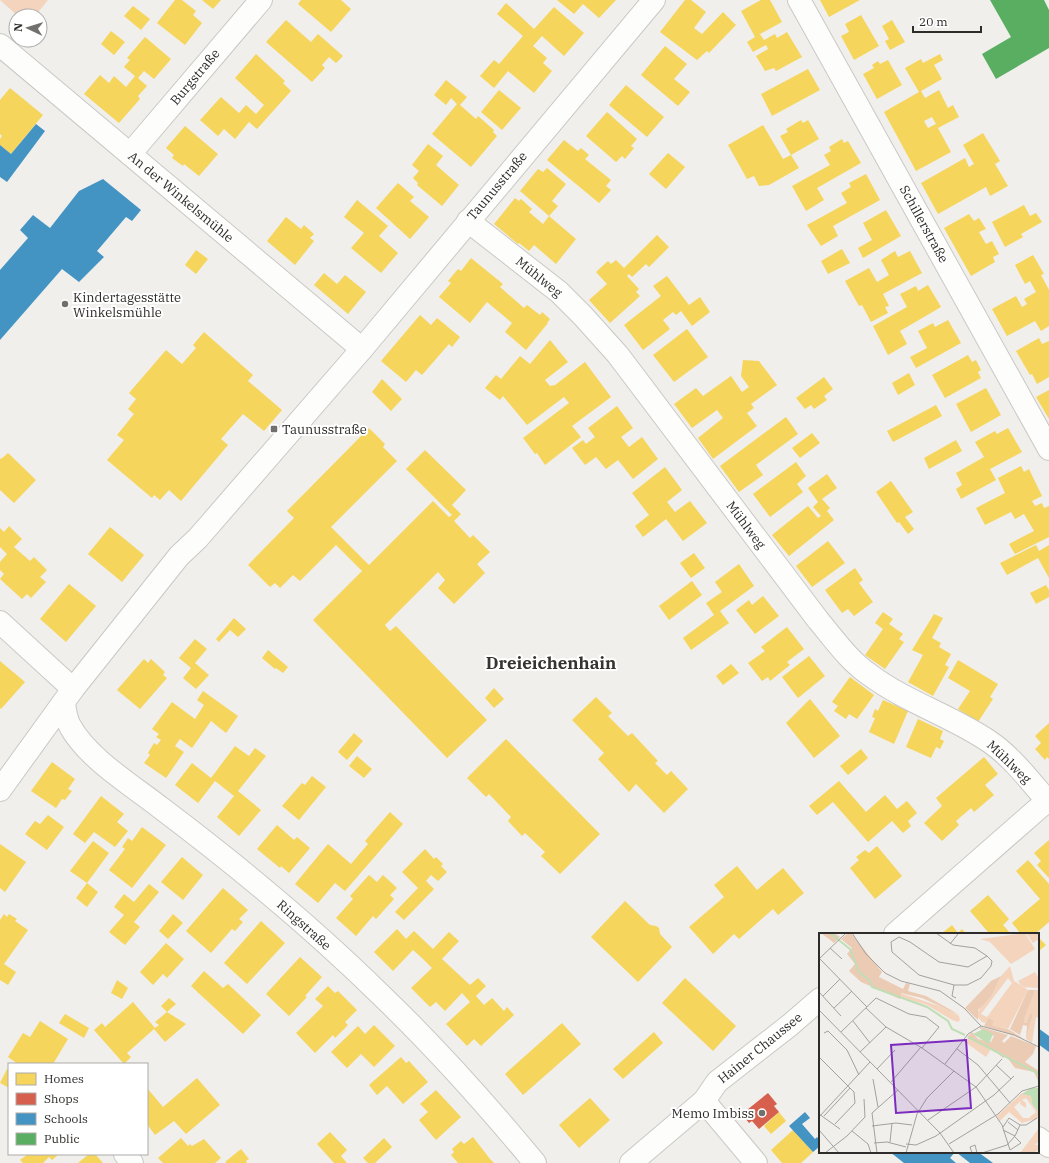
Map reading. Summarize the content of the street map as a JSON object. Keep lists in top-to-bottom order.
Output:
{
  "streets": {
    "street": [
      "Burgstraße",
      "Taunusstraße",
      "An der Winkelsmühle",
      "Schillerstraße",
      "Mühlweg",
      "Ringstraße",
      "Hainer Chaussee"
    ]
  },
  "crossings": [
    ["Burgstraße", "An der Winkelsmühle"],
    ["Taunusstraße", "An der Winkelsmühle"],
    ["Taunusstraße", "Mühlweg"],
    ["Taunusstraße", "Ringstraße"]
  ],
  "districts": ["Dreieichenhain"],
  "places": {
    "other": ["Kindertagesstätte Winkelsmühle", "Memo Imbiss"],
    "transit": ["Taunusstraße"]
  },
  "legend": [
    "Homes",
    "Shops",
    "Schools",
    "Public"
  ],
  "scale_bar": "20 m",
  "north": "left"
}
